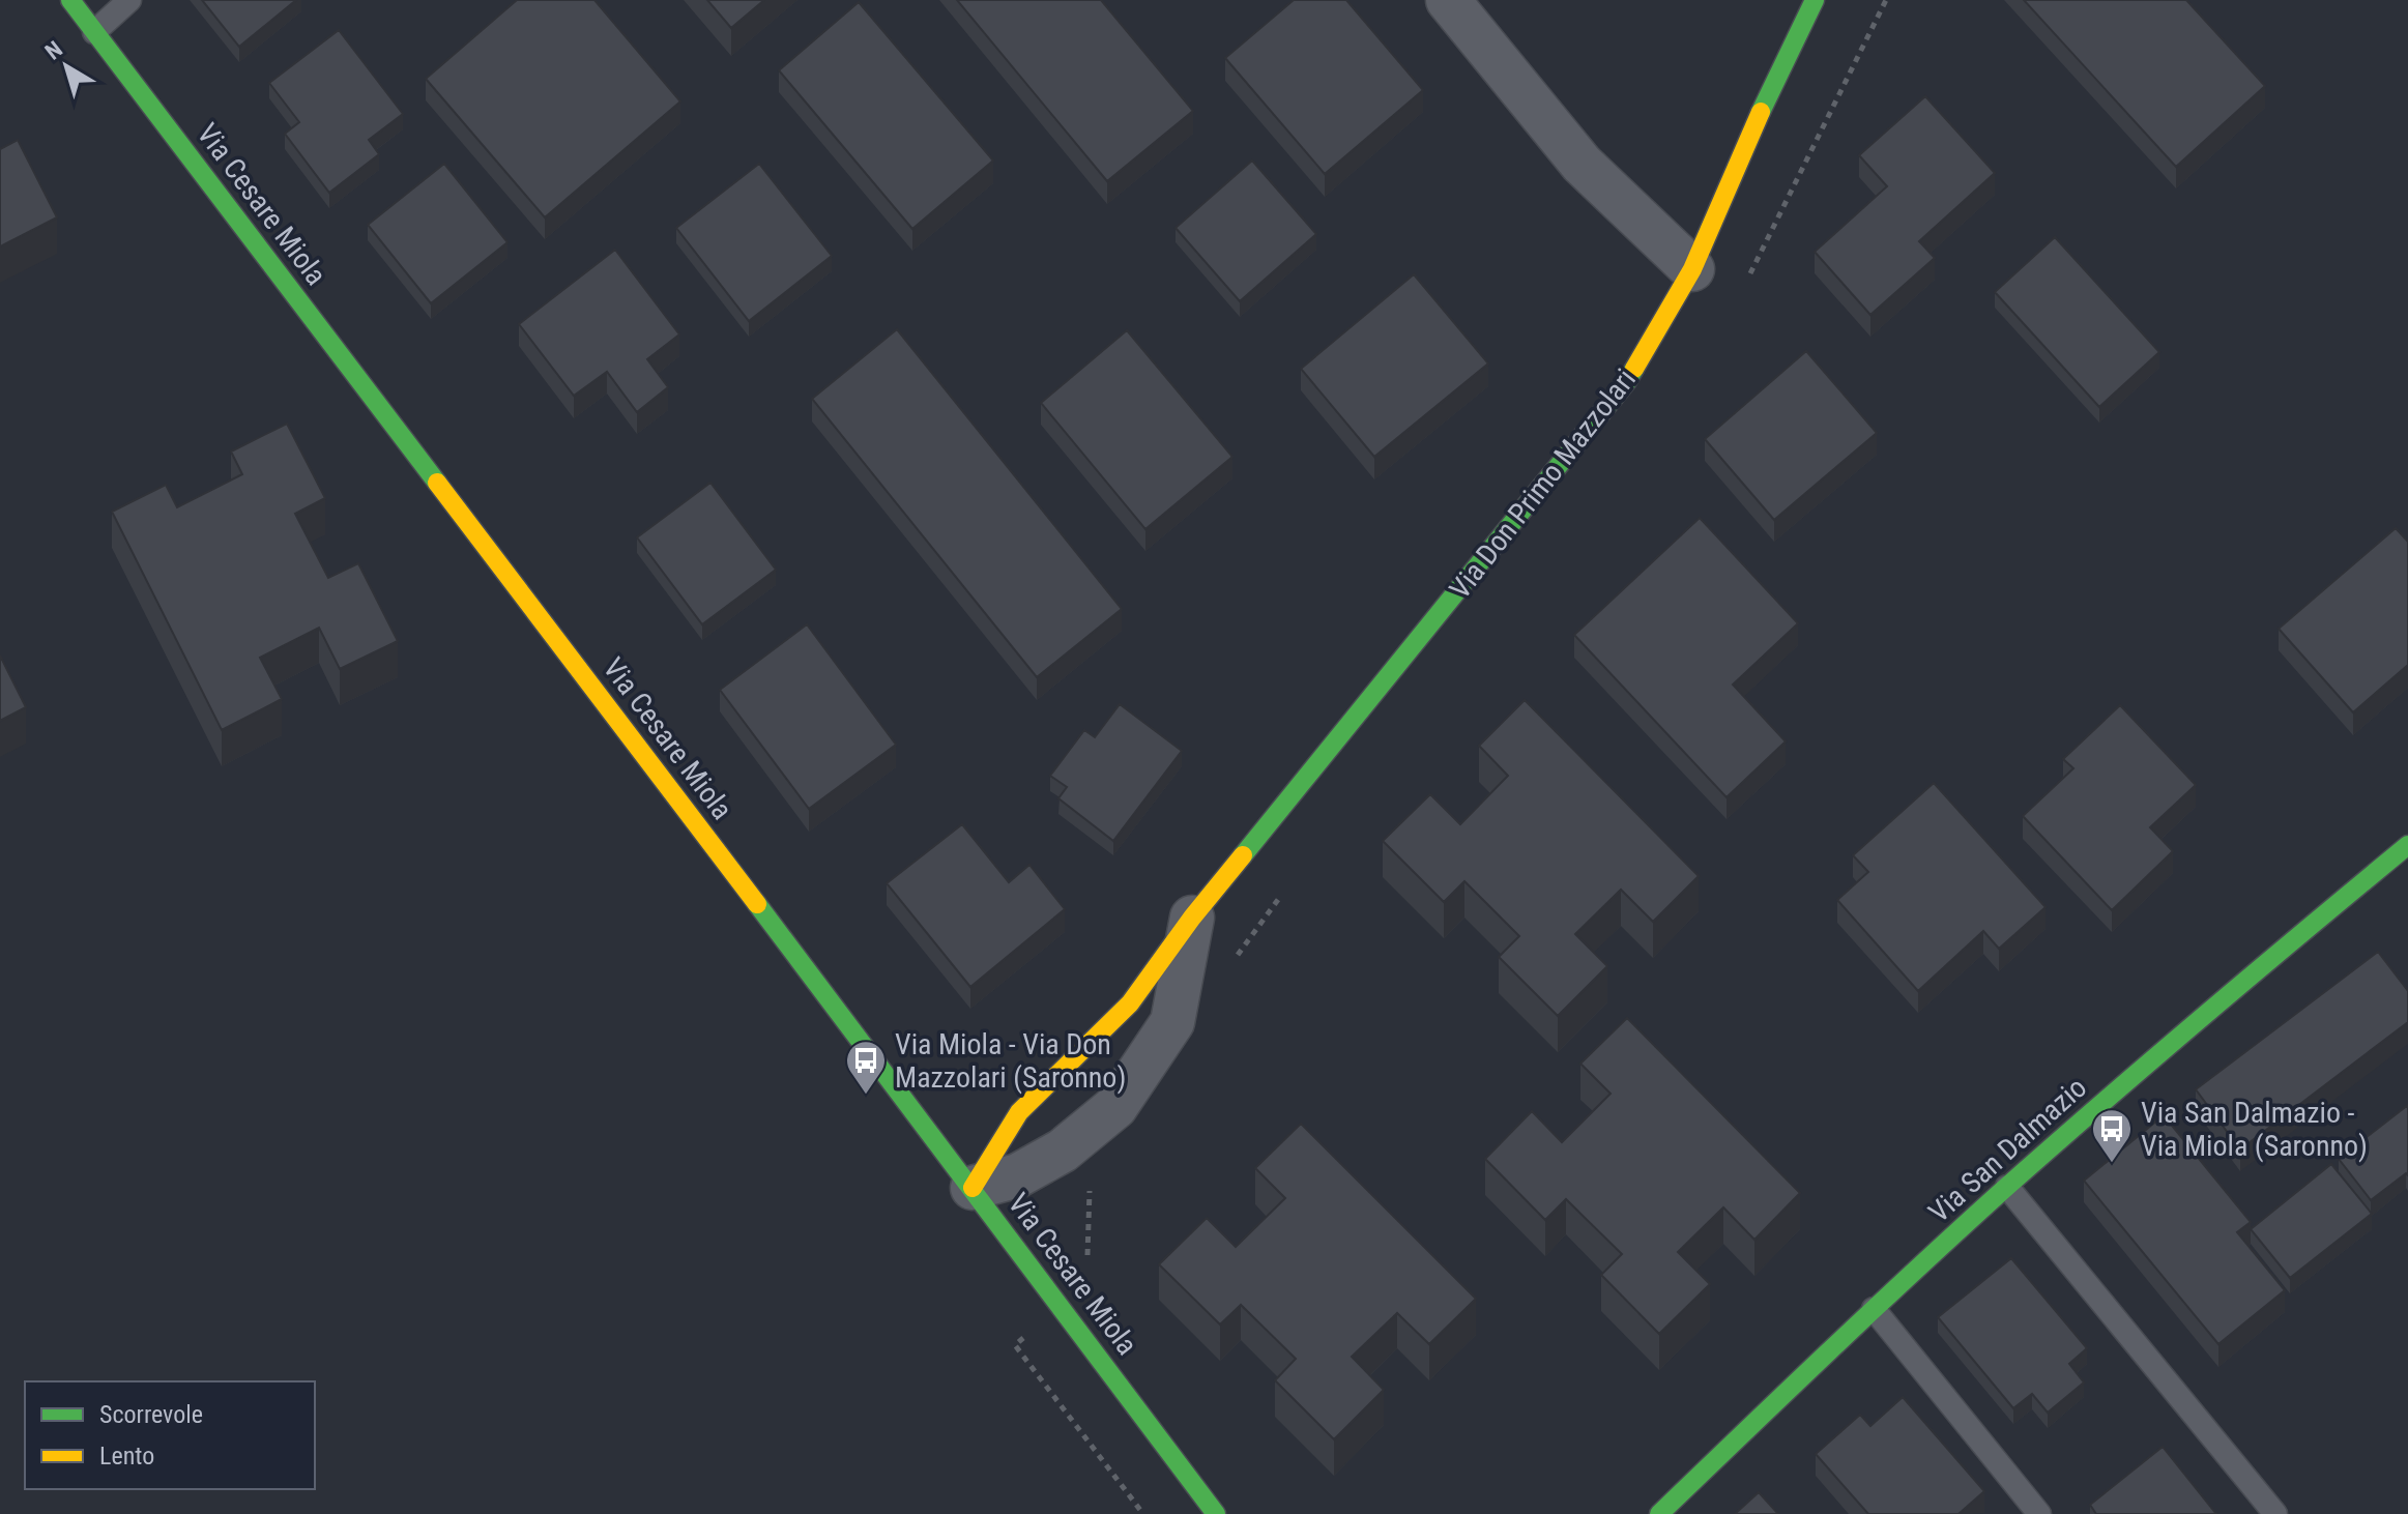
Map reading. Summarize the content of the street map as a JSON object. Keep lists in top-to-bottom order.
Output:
{
  "streets": {
    "street": ["Via Cesare Miola", "Via Don Primo Mazzolari", "Via San Dalmazio"]
  },
  "crossings": [
    ["Via Cesare Miola", "Via Don Primo Mazzolari"]
  ],
  "places": {
    "bus stop": ["Via Miola - Via Don Mazzolari (Saronno)", "Via San Dalmazio - Via Miola (Saronno)"]
  },
  "legend": ["Scorrevole", "Lento"],
  "north": "top left"
}
